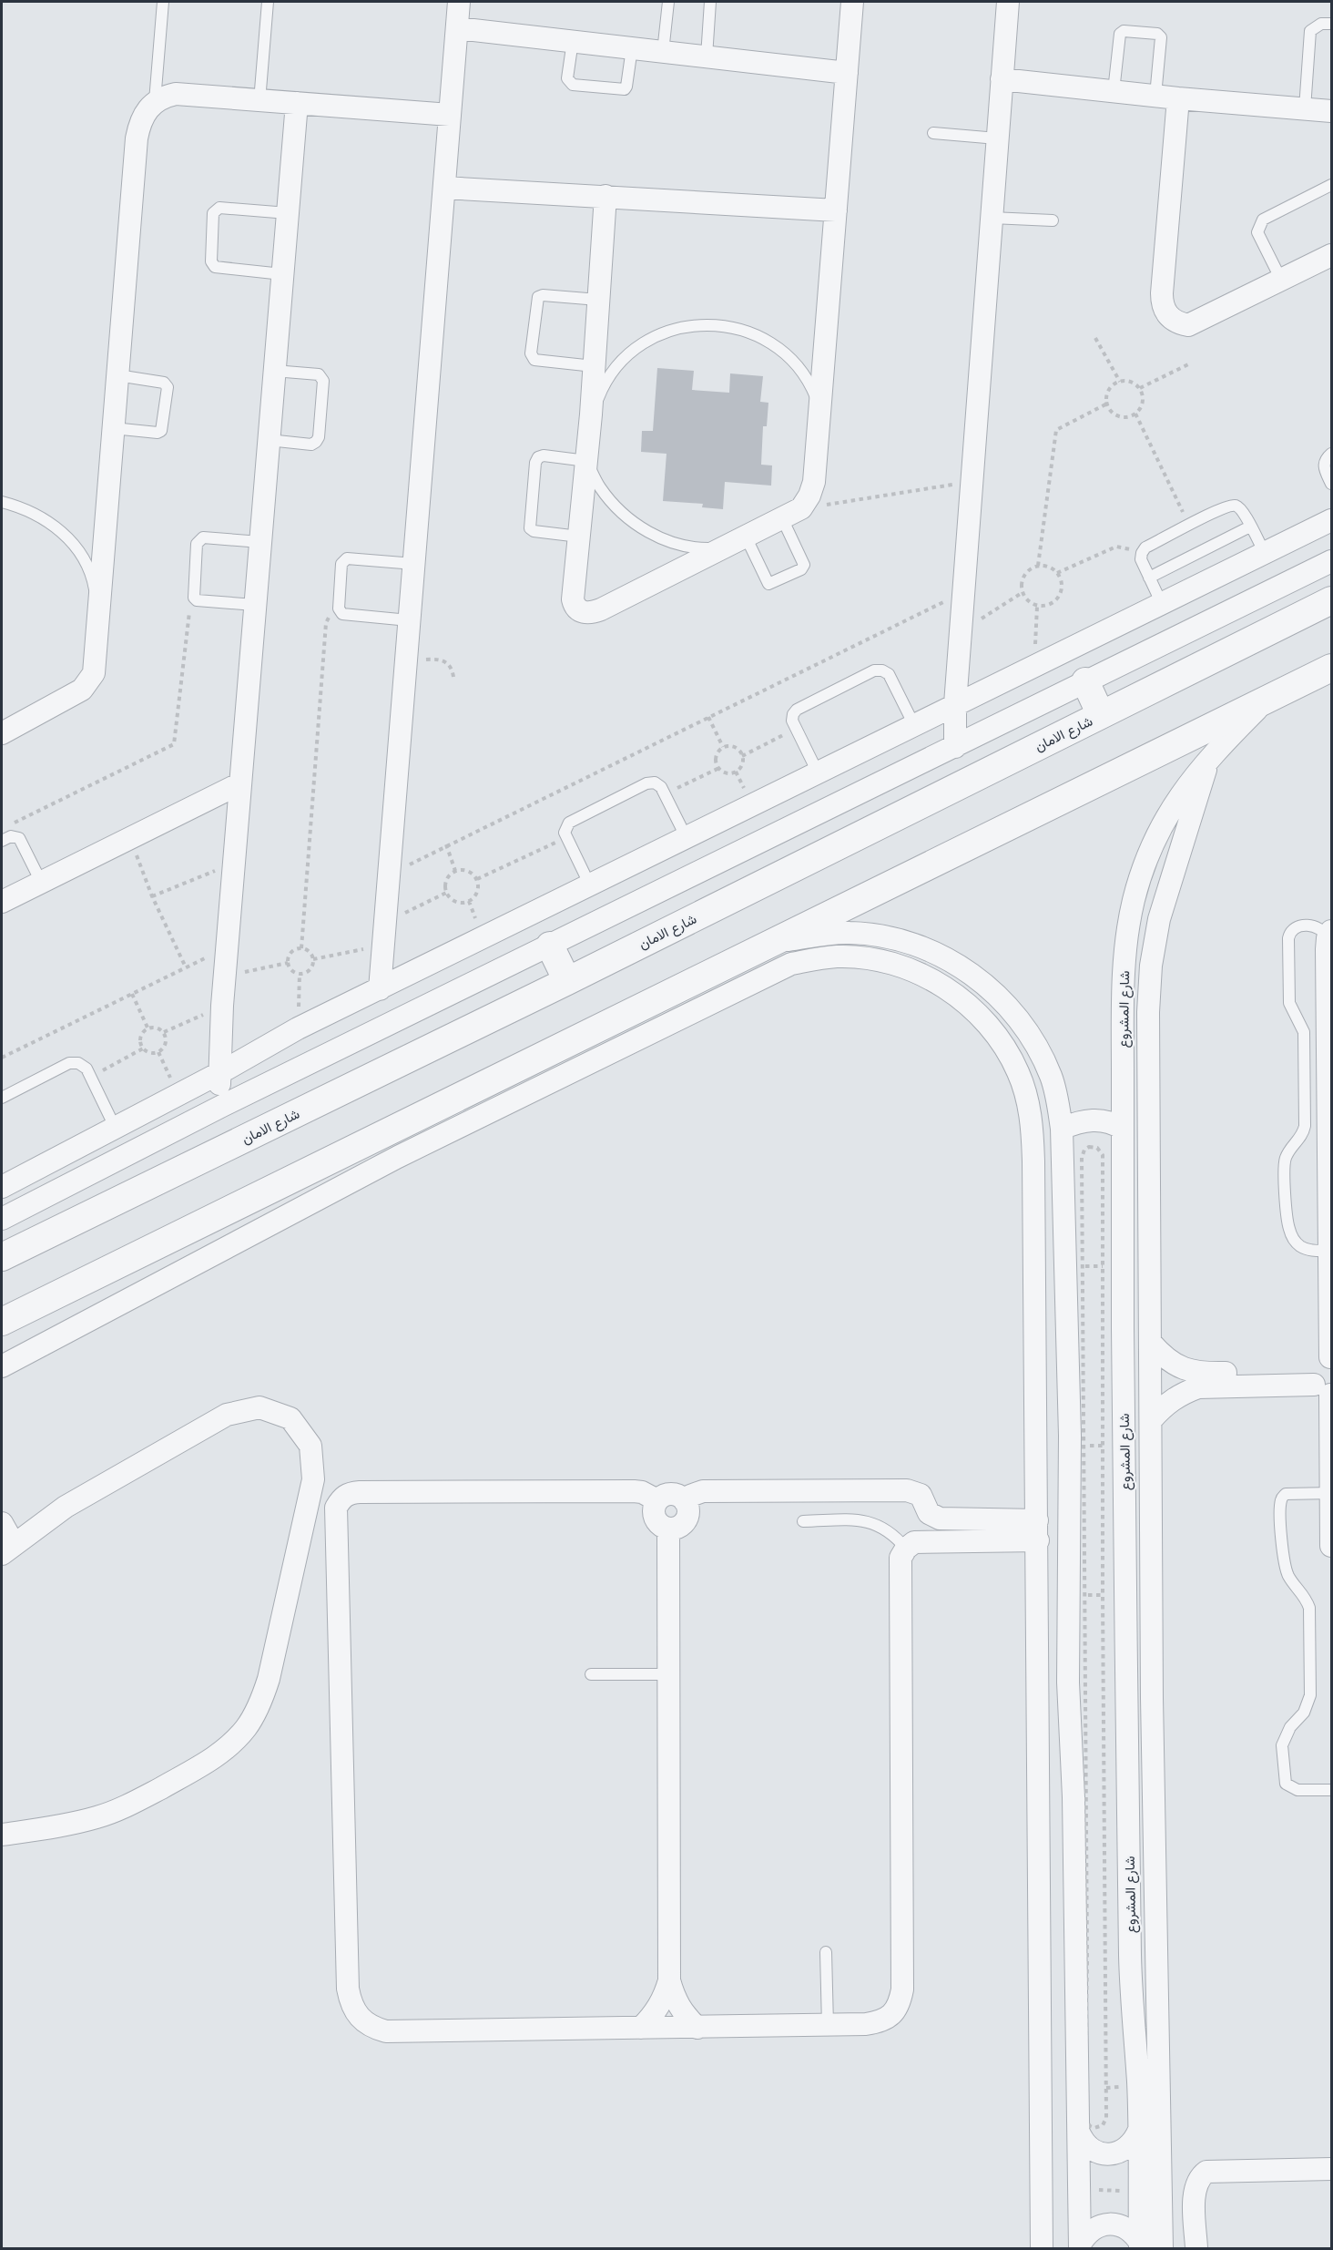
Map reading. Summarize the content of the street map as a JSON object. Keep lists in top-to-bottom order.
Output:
{
  "streets": {
    "street": ["شارع الامان", "شارع المشروع"]
  }
}
